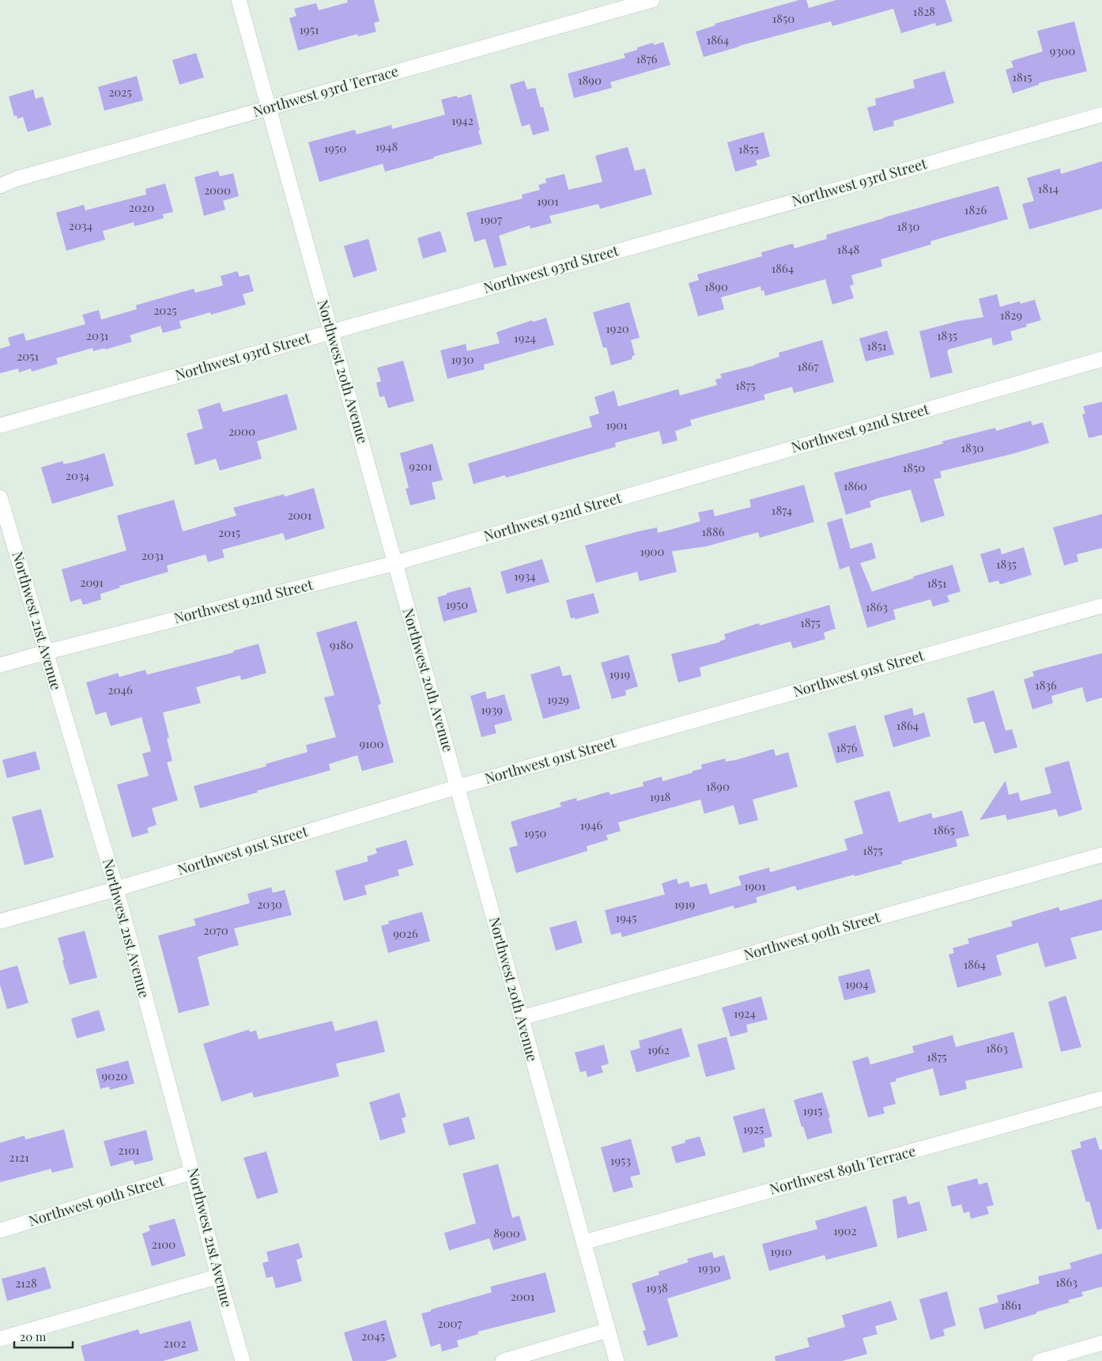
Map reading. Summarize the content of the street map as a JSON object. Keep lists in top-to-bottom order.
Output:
{
  "streets": {
    "street": [
      "Northwest 93rd Terrace",
      "Northwest 93rd Street",
      "Northwest 20th Avenue",
      "Northwest 92nd Street",
      "Northwest 21st Avenue",
      "Northwest 91st Street",
      "Northwest 90th Street",
      "Northwest 89th Terrace"
    ]
  },
  "crossings": [
    ["Northwest 93rd Terrace", "Northwest 20th Avenue"],
    ["Northwest 93rd Street", "Northwest 20th Avenue"],
    ["Northwest 20th Avenue", "Northwest 92nd Street"],
    ["Northwest 20th Avenue", "Northwest 91st Street"],
    ["Northwest 20th Avenue", "Northwest 90th Street"],
    ["Northwest 20th Avenue", "Northwest 89th Terrace"],
    ["Northwest 92nd Street", "Northwest 21st Avenue"],
    ["Northwest 21st Avenue", "Northwest 91st Street"],
    ["Northwest 21st Avenue", "Northwest 90th Street"]
  ],
  "house_numbers": [
    "1828",
    "1850",
    "1951",
    "1864",
    "9300",
    "1876",
    "1815",
    "1890",
    "2025",
    "1942",
    "1948",
    "1950",
    "1855",
    "1814",
    "2000",
    "1901",
    "2020",
    "1826",
    "1907",
    "2034",
    "1830",
    "1848",
    "1864",
    "1890",
    "2025",
    "1829",
    "1920",
    "2031",
    "1835",
    "1924",
    "1851",
    "2051",
    "1930",
    "1867",
    "1875",
    "1901",
    "2000",
    "1830",
    "9201",
    "1850",
    "2034",
    "1860",
    "1874",
    "2001",
    "1886",
    "2015",
    "1900",
    "2031",
    "1835",
    "1934",
    "2091",
    "1851",
    "1950",
    "1863",
    "1875",
    "9180",
    "1919",
    "1836",
    "2046",
    "1929",
    "1939",
    "1864",
    "9100",
    "1876",
    "1890",
    "1918",
    "1946",
    "1865",
    "1950",
    "1875",
    "1901",
    "2030",
    "1919",
    "1945",
    "2070",
    "9026",
    "1864",
    "1904",
    "1924",
    "1863",
    "1962",
    "1875",
    "9020",
    "1915",
    "1925",
    "2101",
    "2121",
    "1953",
    "1902",
    "8900",
    "2100",
    "1910",
    "1930",
    "1863",
    "2128",
    "1938",
    "2001",
    "1861",
    "2007",
    "2045",
    "2102"
  ],
  "scale_bar": "20 m"
}
